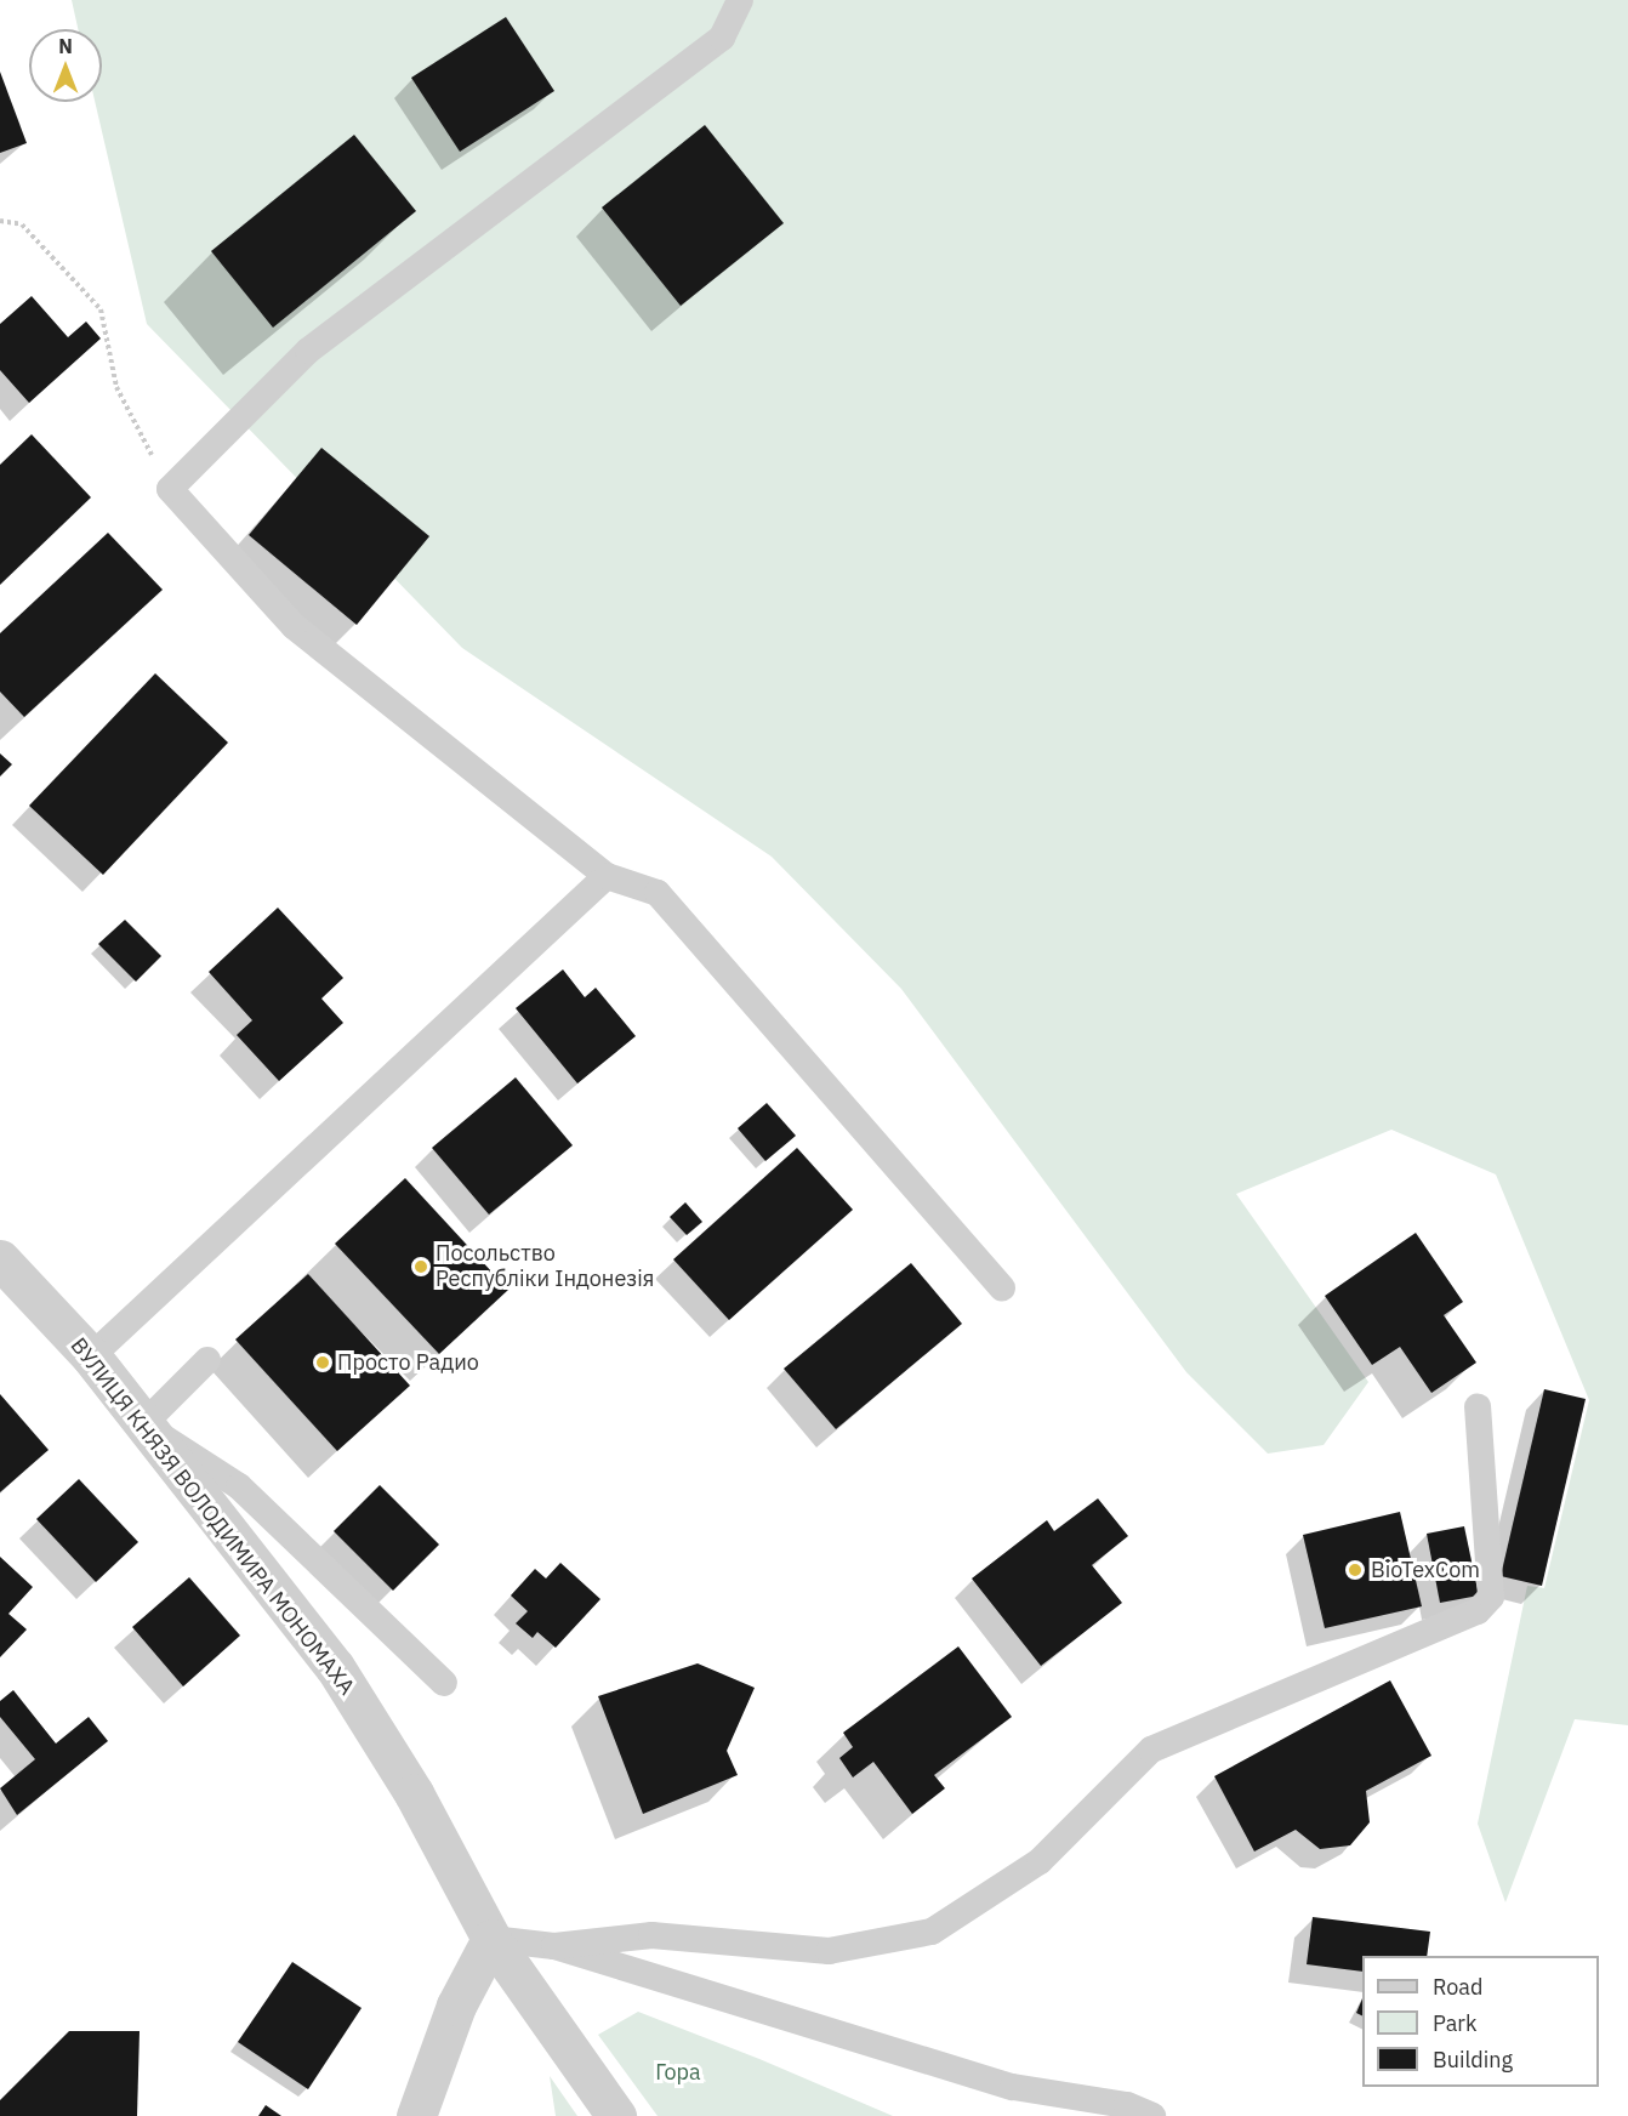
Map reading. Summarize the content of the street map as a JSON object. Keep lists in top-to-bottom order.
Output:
{
  "streets": {
    "street": ["ВУЛИЦЯ КНЯЗЯ ВОЛОДИМИРА МОНОМАХА"]
  },
  "parks": ["Гора"],
  "places": ["Посольство Республіки Індонезія", "Просто Радио", "BioTexCom"],
  "legend": ["Road", "Park", "Building"],
  "north": "top"
}
